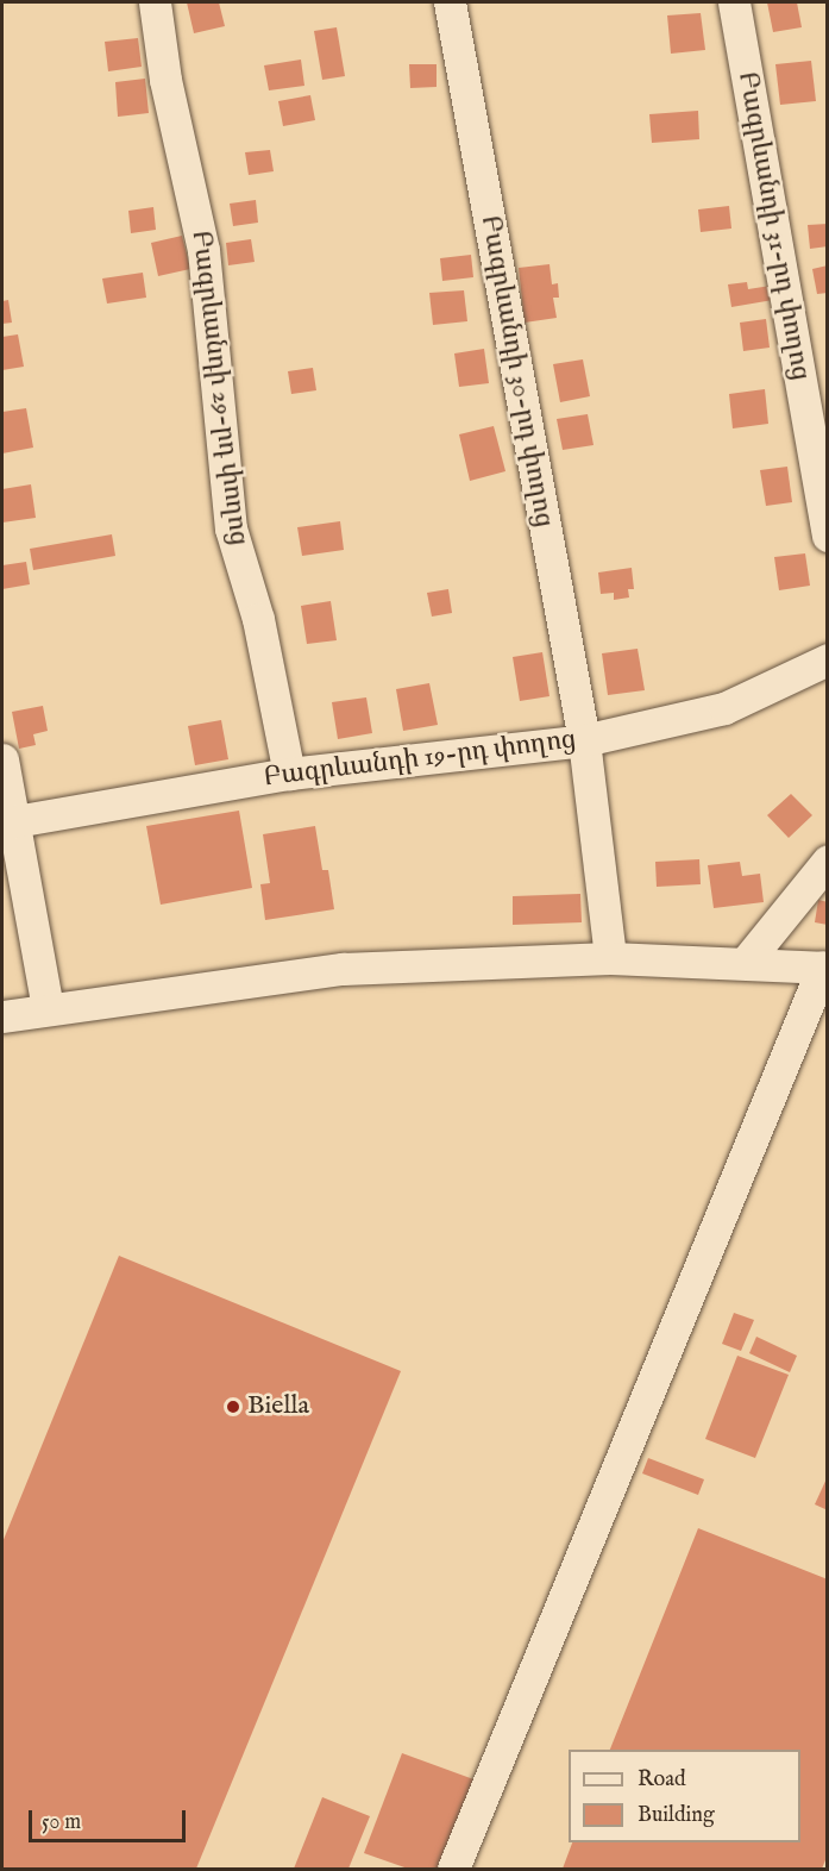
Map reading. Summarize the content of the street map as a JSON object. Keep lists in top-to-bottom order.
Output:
{
  "streets": {
    "street": [
      "Բագրևանդի 31-րդ փողոց",
      "Բագրևանդի 30-րդ փողոց",
      "Բագրևանդի 29-րդ փողոց",
      "Բագրևանդի 19-րդ փողոց"
    ]
  },
  "crossings": [
    ["Բագրևանդի 30-րդ փողոց", "Բագրևանդի 19-րդ փողոց"],
    ["Բագրևանդի 29-րդ փողոց", "Բագրևանդի 19-րդ փողոց"]
  ],
  "places": ["Biella"],
  "legend": ["Road", "Building"],
  "scale_bar": "50 m"
}
